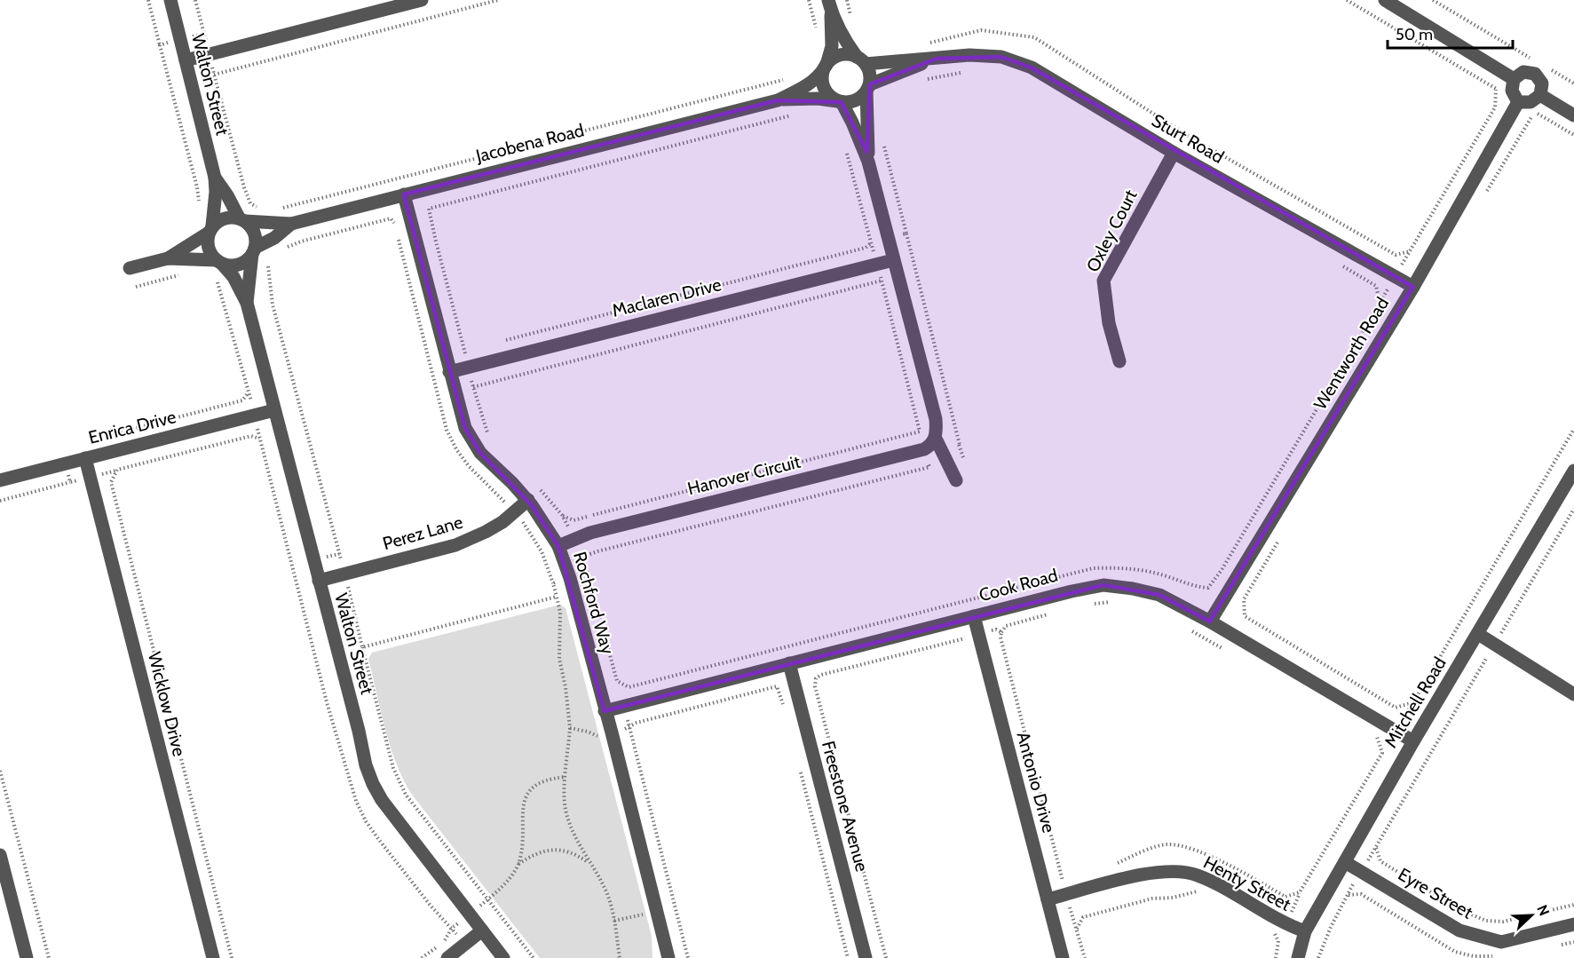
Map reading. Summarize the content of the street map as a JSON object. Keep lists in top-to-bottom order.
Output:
{
  "streets": {
    "street": [
      "Walton Street",
      "Sturt Road",
      "Jacobena Road",
      "Oxley Court",
      "Maclaren Drive",
      "Wentworth Road",
      "Enrica Drive",
      "Hanover Circuit",
      "Perez Lane",
      "Cook Road",
      "Rochford Way",
      "Mitchell Road",
      "Wicklow Drive",
      "Antonio Drive",
      "Freestone Avenue",
      "Henty Street",
      "Eyre Street"
    ]
  },
  "crossings": [
    ["Walton Street", "Jacobena Road"],
    ["Walton Street", "Enrica Drive"],
    ["Walton Street", "Perez Lane"],
    ["Sturt Road", "Jacobena Road"],
    ["Sturt Road", "Oxley Court"],
    ["Sturt Road", "Wentworth Road"],
    ["Jacobena Road", "Rochford Way"],
    ["Maclaren Drive", "Rochford Way"],
    ["Wentworth Road", "Cook Road"],
    ["Enrica Drive", "Wicklow Drive"],
    ["Hanover Circuit", "Rochford Way"],
    ["Perez Lane", "Rochford Way"],
    ["Cook Road", "Rochford Way"],
    ["Cook Road", "Mitchell Road"],
    ["Cook Road", "Antonio Drive"],
    ["Cook Road", "Freestone Avenue"],
    ["Mitchell Road", "Henty Street"],
    ["Mitchell Road", "Eyre Street"],
    ["Antonio Drive", "Henty Street"]
  ],
  "scale_bar": "50 m",
  "north": "top right"
}
